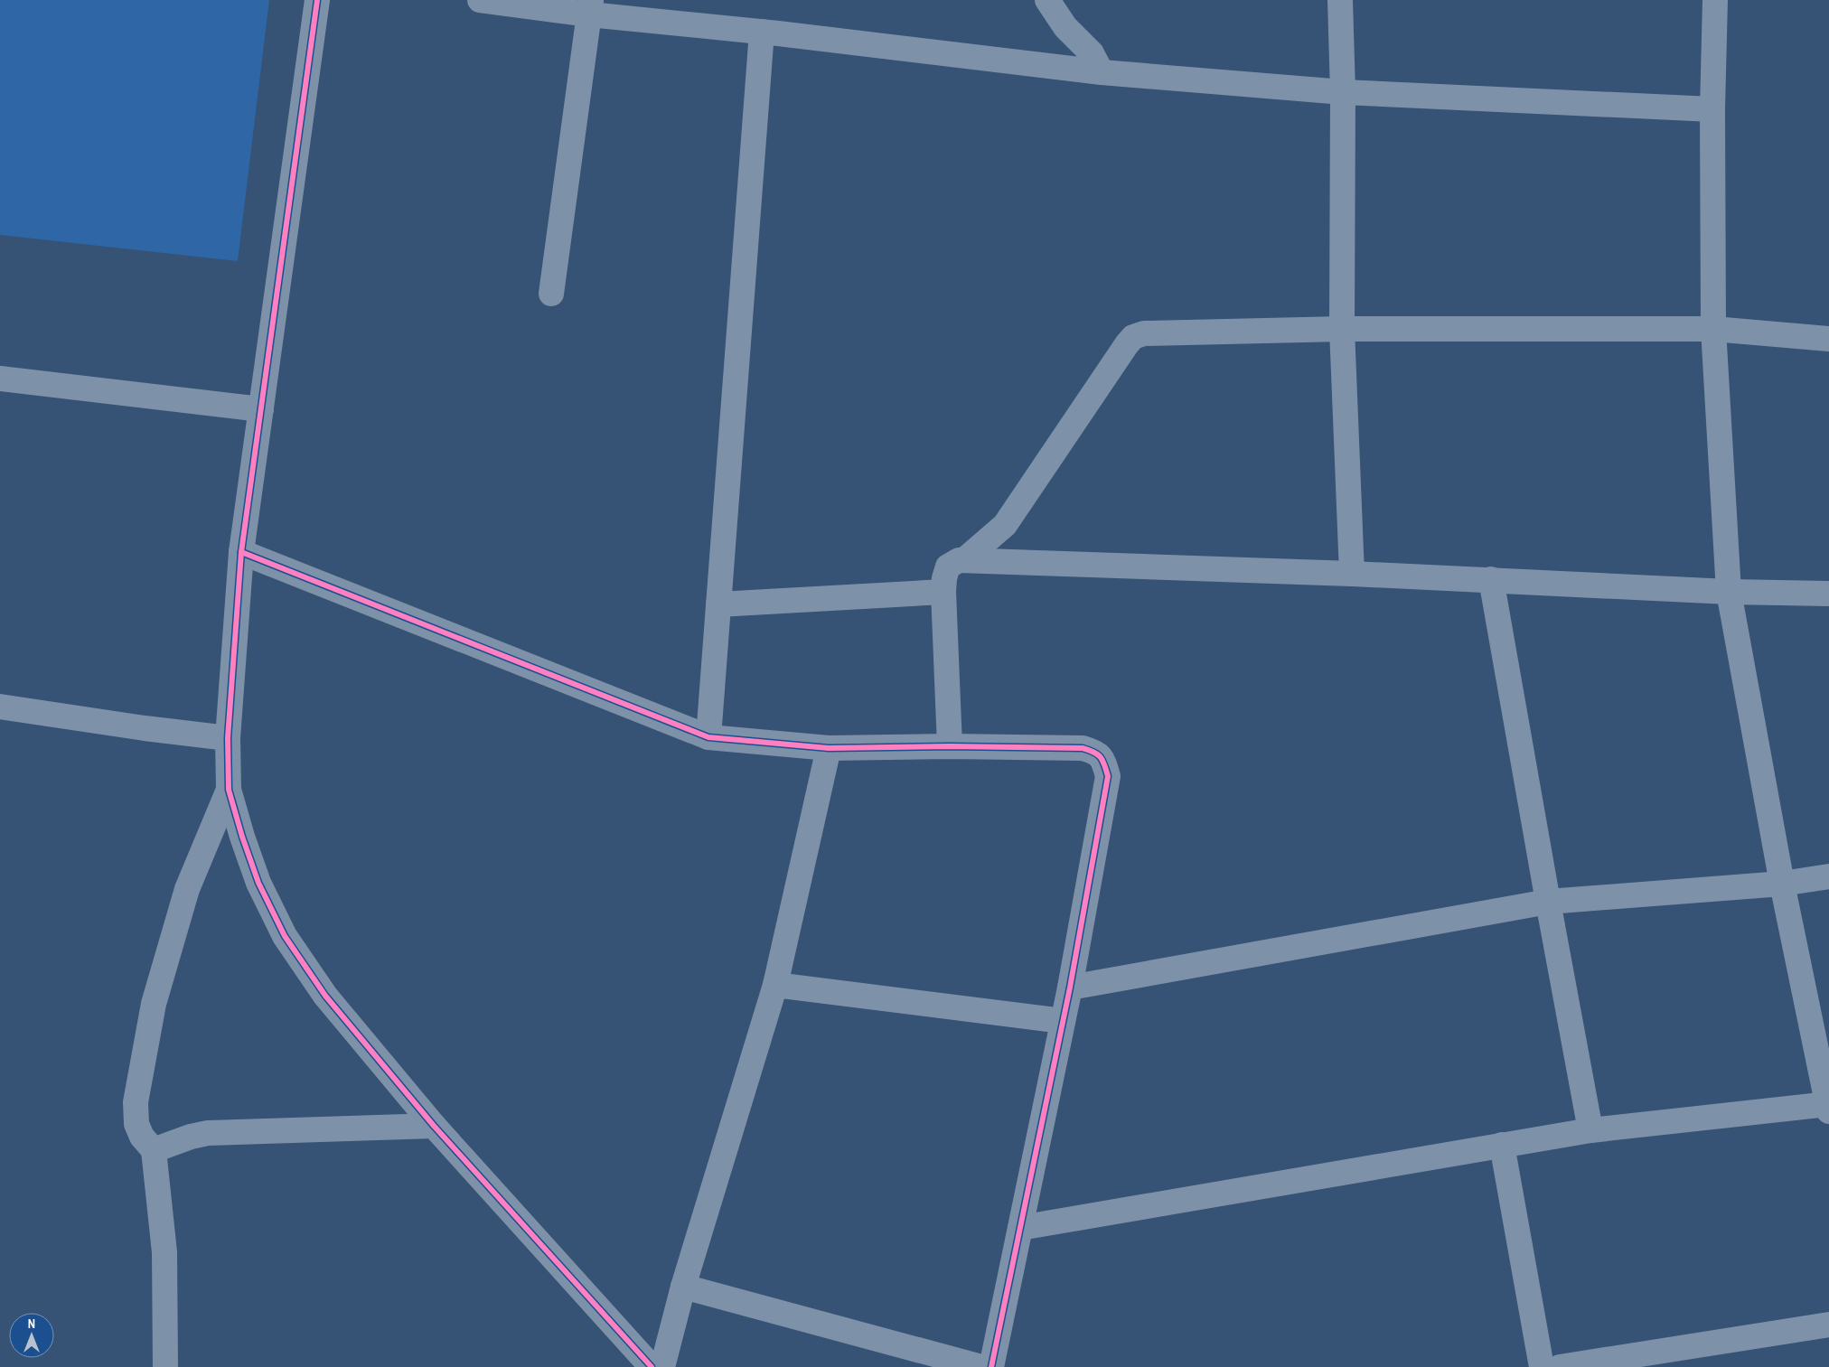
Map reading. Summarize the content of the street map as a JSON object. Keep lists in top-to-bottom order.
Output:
{
  "north": "top"
}
